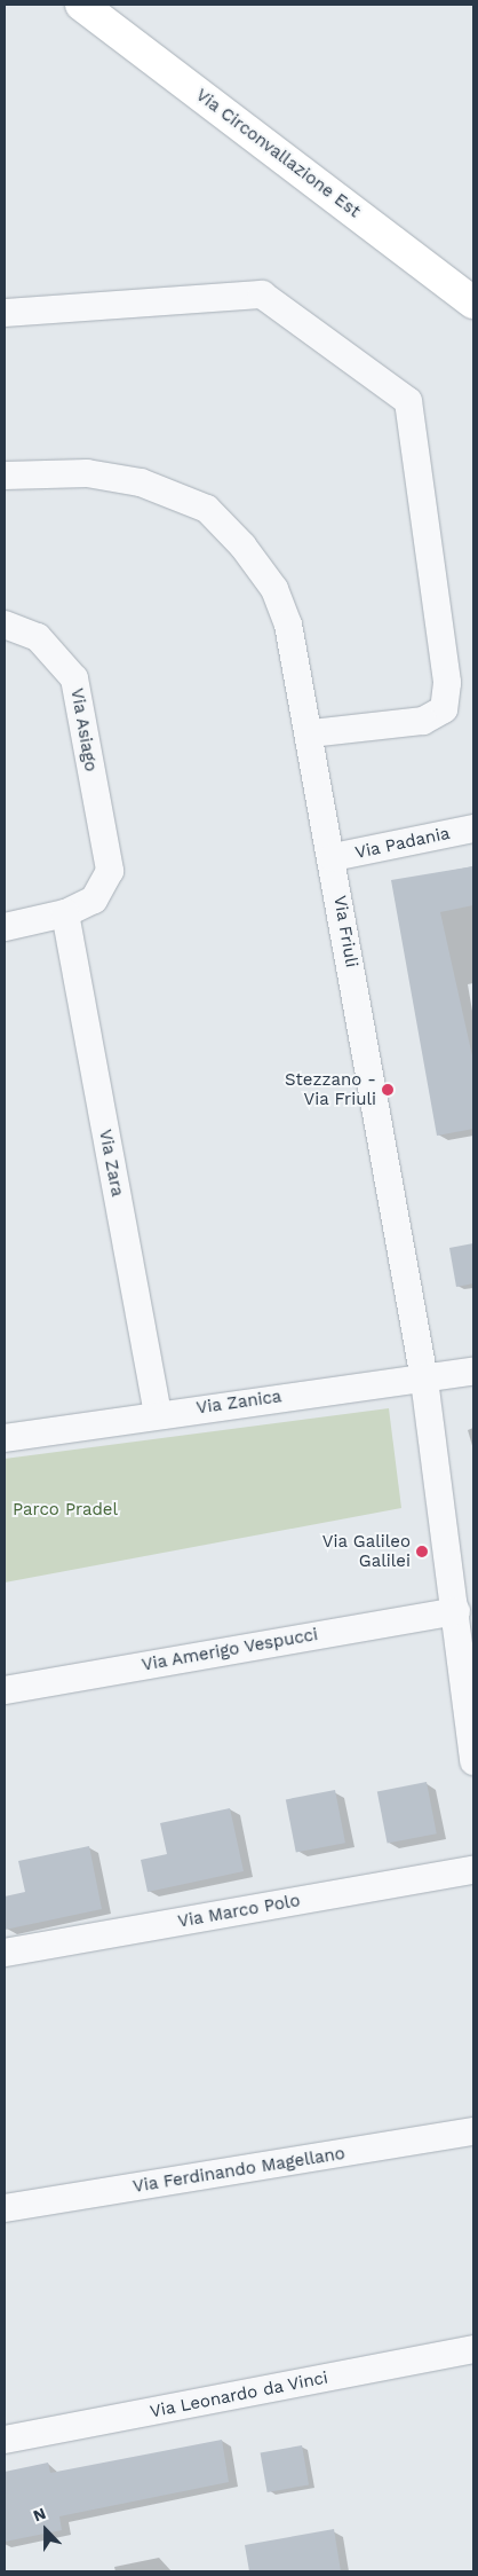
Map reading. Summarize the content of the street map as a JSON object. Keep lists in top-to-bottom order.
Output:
{
  "streets": {
    "main road": ["Via Circonvallazione Est"],
    "street": [
      "Via Asiago",
      "Via Padania",
      "Via Friuli",
      "Via Zara",
      "Via Zanica",
      "Via Amerigo Vespucci",
      "Via Marco Polo",
      "Via Ferdinando Magellano",
      "Via Leonardo da Vinci"
    ]
  },
  "crossings": [
    ["Via Asiago", "Via Zara"],
    ["Via Padania", "Via Friuli"],
    ["Via Friuli", "Via Zanica"],
    ["Via Zara", "Via Zanica"]
  ],
  "parks": ["Parco Pradel"],
  "places": ["Stezzano - Via Friuli", "Via Galileo Galilei"],
  "north": "top"
}
